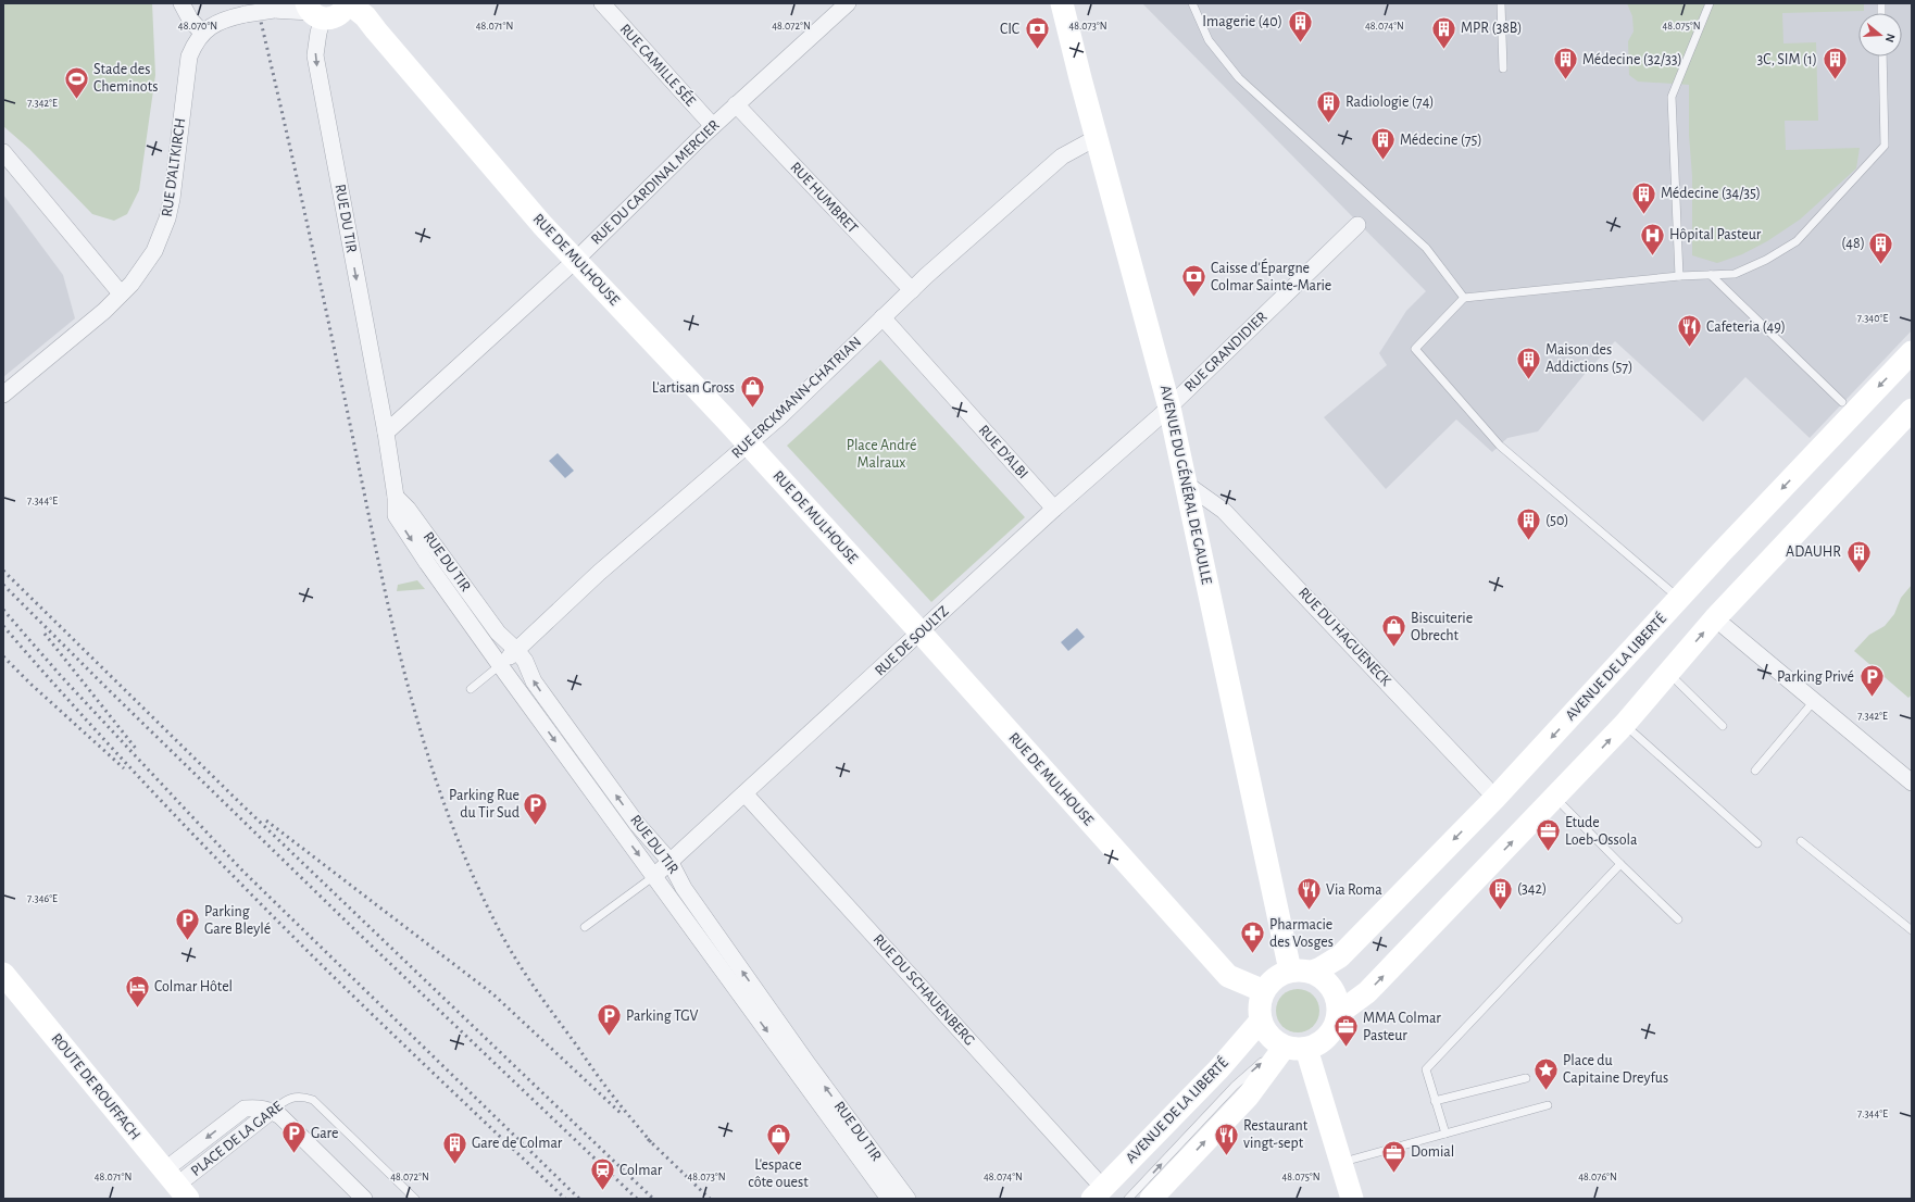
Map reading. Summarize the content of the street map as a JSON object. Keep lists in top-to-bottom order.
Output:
{
  "streets": {
    "main road": [
      "RUE DE MULHOUSE",
      "AVENUE DU GÉNÉRAL DE GAULLE",
      "AVENUE DE LA LIBERTÉ",
      "ROUTE DE ROUFFACH"
    ],
    "street": [
      "RUE CAMILLE SÉE",
      "RUE D'ALTKIRCH",
      "RUE DU CARDINAL MERCIER",
      "RUE HUMBRET",
      "RUE DU TIR",
      "RUE GRANDIDIER",
      "RUE ERCKMANN-CHATRIAN",
      "RUE D'ALBI",
      "RUE DU HAGUENECK",
      "RUE DE SOULTZ",
      "RUE DU SCHAUENBERG",
      "PLACE DE LA GARE"
    ]
  },
  "crossings": [
    ["RUE CAMILLE SÉE", "RUE DU CARDINAL MERCIER"],
    ["RUE D'ALTKIRCH", "RUE DU TIR"],
    ["RUE D'ALTKIRCH", "RUE DE MULHOUSE"],
    ["RUE DU CARDINAL MERCIER", "RUE HUMBRET"],
    ["RUE DU CARDINAL MERCIER", "RUE DU TIR"],
    ["RUE DU CARDINAL MERCIER", "RUE DE MULHOUSE"],
    ["RUE HUMBRET", "RUE ERCKMANN-CHATRIAN"],
    ["RUE DU TIR", "RUE DE MULHOUSE"],
    ["RUE DU TIR", "RUE ERCKMANN-CHATRIAN"],
    ["RUE DU TIR", "RUE DE SOULTZ"],
    ["RUE DE MULHOUSE", "RUE ERCKMANN-CHATRIAN"],
    ["RUE DE MULHOUSE", "AVENUE DU GÉNÉRAL DE GAULLE"],
    ["RUE DE MULHOUSE", "RUE DE SOULTZ"],
    ["RUE DE MULHOUSE", "AVENUE DE LA LIBERTÉ"],
    ["RUE GRANDIDIER", "AVENUE DU GÉNÉRAL DE GAULLE"],
    ["RUE GRANDIDIER", "RUE DE SOULTZ"],
    ["RUE ERCKMANN-CHATRIAN", "RUE D'ALBI"],
    ["RUE ERCKMANN-CHATRIAN", "AVENUE DU GÉNÉRAL DE GAULLE"],
    ["RUE D'ALBI", "RUE DE SOULTZ"],
    ["AVENUE DU GÉNÉRAL DE GAULLE", "RUE DU HAGUENECK"],
    ["AVENUE DU GÉNÉRAL DE GAULLE", "RUE DE SOULTZ"],
    ["AVENUE DU GÉNÉRAL DE GAULLE", "AVENUE DE LA LIBERTÉ"],
    ["RUE DU HAGUENECK", "AVENUE DE LA LIBERTÉ"],
    ["RUE DE SOULTZ", "RUE DU SCHAUENBERG"],
    ["AVENUE DE LA LIBERTÉ", "RUE DU SCHAUENBERG"],
    ["ROUTE DE ROUFFACH", "PLACE DE LA GARE"]
  ],
  "parks": ["Place André Malraux"],
  "places": {
    "building": [
      "Imagerie (40)",
      "MPR (38B)",
      "Médecine (32/33)",
      "3C, SIM (1)",
      "Radiologie (74)",
      "Médecine (75)",
      "Médecine (34/35)",
      "(48)",
      "Maison des Addictions (57)",
      "(50)",
      "ADAUHR",
      "(342)",
      "Gare de Colmar"
    ],
    "bank": ["CIC", "Caisse d'Épargne Colmar Sainte-Marie"],
    "sports": ["Stade des Cheminots"],
    "hospital": ["Hôpital Pasteur"],
    "restaurant": ["Cafeteria (49)", "Via Roma", "Restaurant vingt-sept"],
    "shop": ["L'artisan Gross", "Biscuiterie Obrecht", "L'espace côte ouest"],
    "parking": [
      "Parking Privé",
      "Parking Rue du Tir Sud",
      "Parking Gare Bleylé",
      "Parking TGV",
      "Gare"
    ],
    "office": ["Etude Loeb-Ossola", "MMA Colmar Pasteur", "Domial"],
    "pharmacy": ["Pharmacie des Vosges"],
    "hotel": ["Colmar Hôtel"],
    "place": ["Place du Capitaine Dreyfus"],
    "station": ["Colmar"]
  },
  "north": "right",
  "coordinates": [
    "48.070°N",
    "48.071°N",
    "48.072°N",
    "48.073°N",
    "48.074°N",
    "48.075°N",
    "7.342°E",
    "7.340°E",
    "7.344°E",
    "7.346°E",
    "48.076°N"
  ]
}
